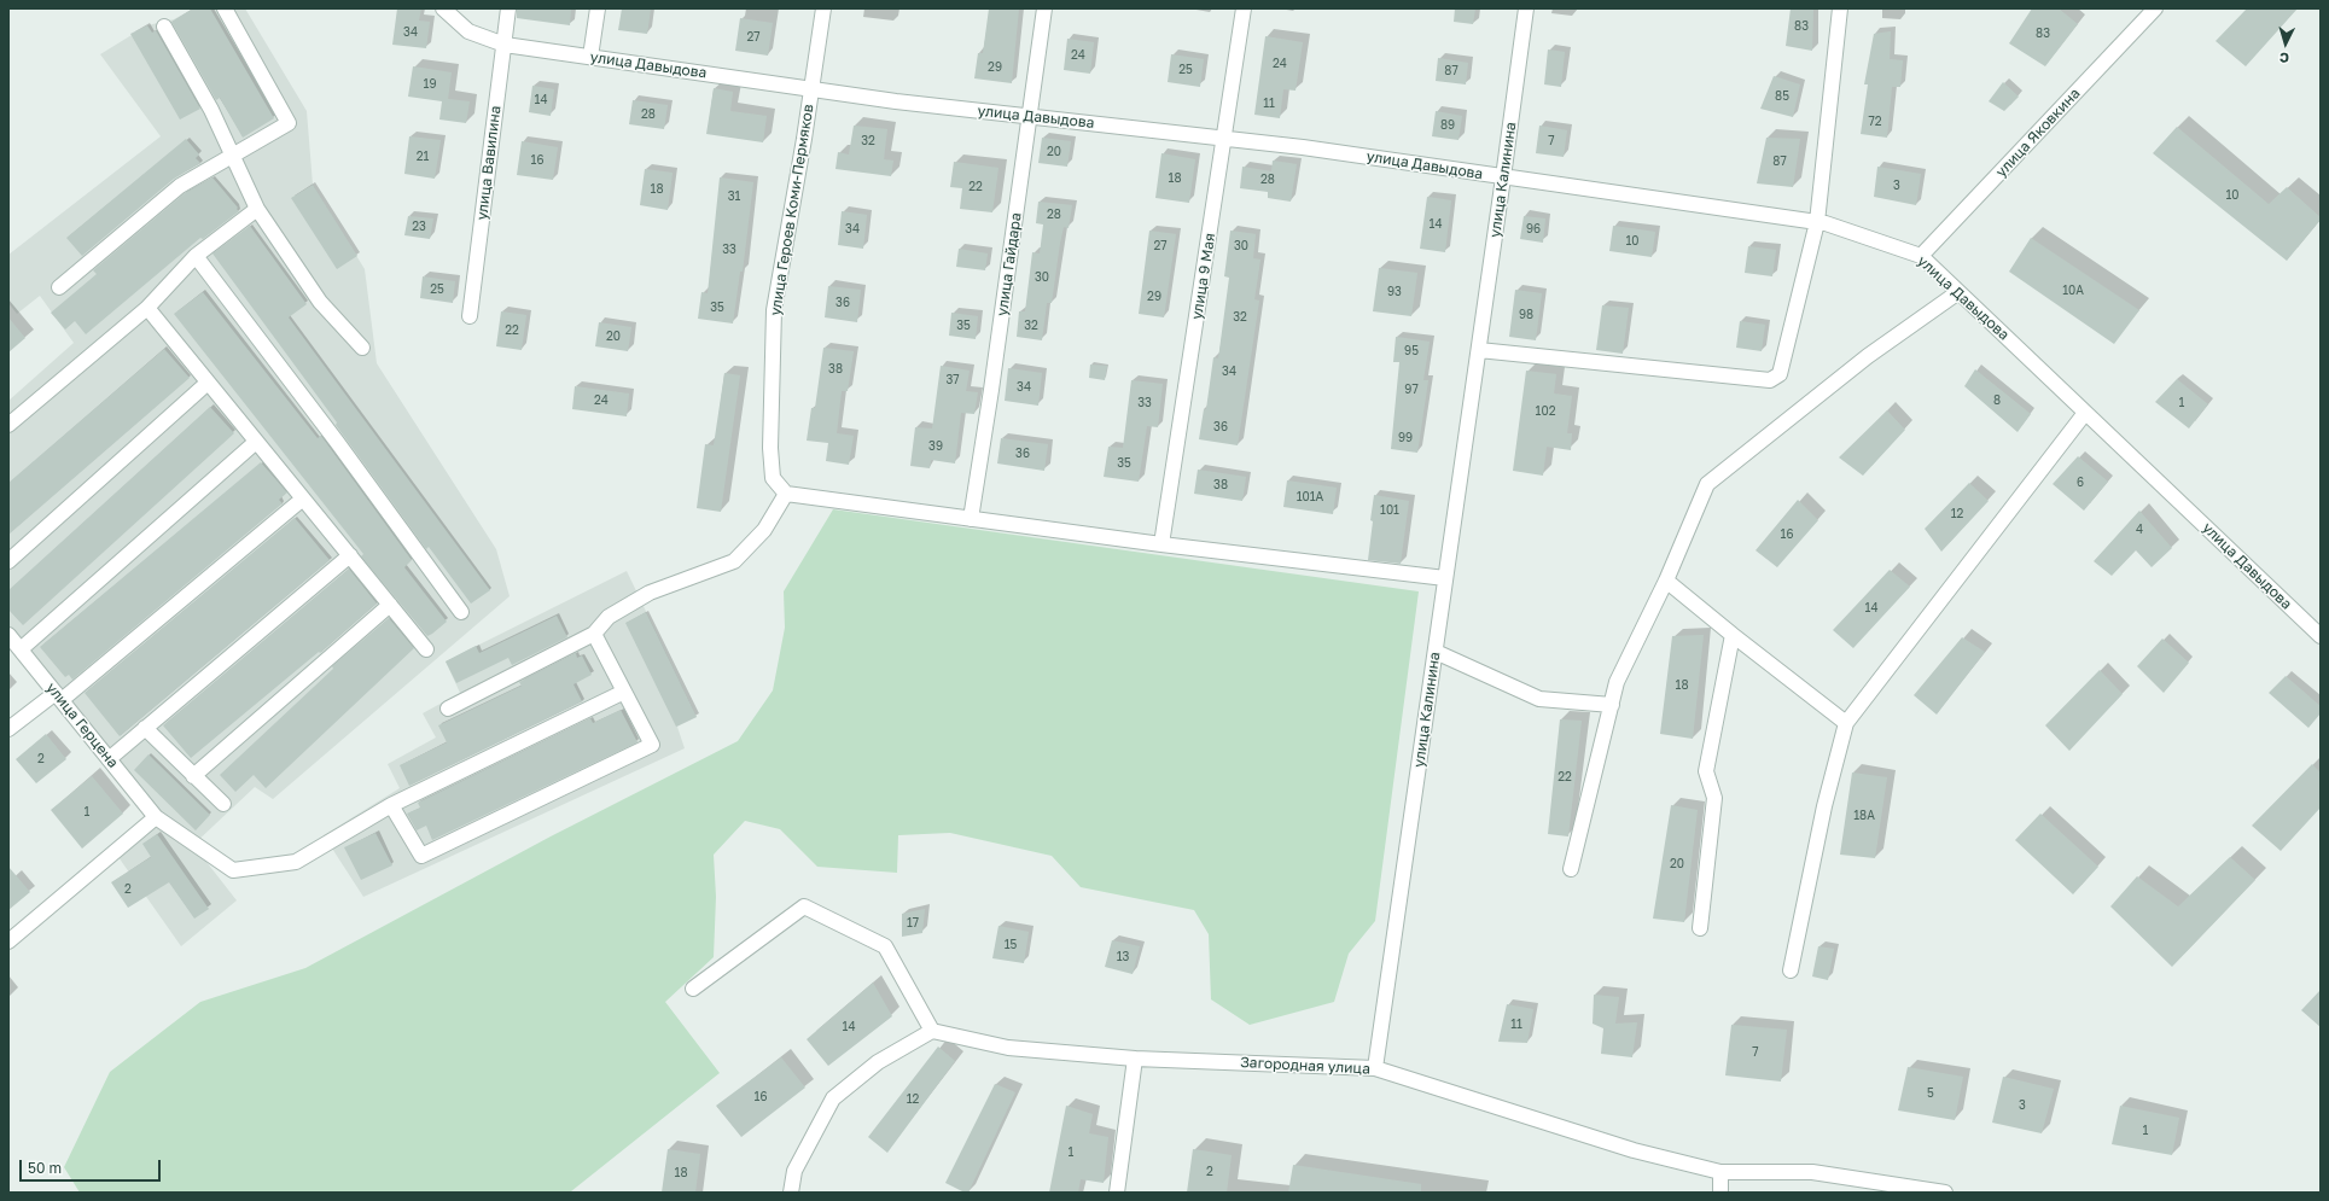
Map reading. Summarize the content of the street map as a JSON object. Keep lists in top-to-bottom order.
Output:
{
  "streets": {
    "street": [
      "улица Давыдова",
      "улица Яковкина",
      "улица Вавилина",
      "улица Калинина",
      "улица Героев Коми-Пермяков",
      "улица Гайдара",
      "улица 9 Мая",
      "улица Герцена",
      "Загородная улица"
    ]
  },
  "crossings": [
    ["улица Давыдова", "улица Яковкина"],
    ["улица Давыдова", "улица Вавилина"],
    ["улица Давыдова", "улица Калинина"],
    ["улица Давыдова", "улица Героев Коми-Пермяков"],
    ["улица Давыдова", "улица Гайдара"],
    ["улица Давыдова", "улица 9 Мая"],
    ["улица Калинина", "Загородная улица"]
  ],
  "house_numbers": [
    "83",
    "34",
    "83",
    "27",
    "24",
    "24",
    "29",
    "25",
    "87",
    "19",
    "85",
    "14",
    "11",
    "28",
    "72",
    "89",
    "32",
    "7",
    "20",
    "21",
    "16",
    "87",
    "18",
    "28",
    "3",
    "22",
    "18",
    "10",
    "31",
    "28",
    "14",
    "23",
    "34",
    "96",
    "10",
    "27",
    "30",
    "33",
    "30",
    "25",
    "10А",
    "93",
    "29",
    "36",
    "35",
    "98",
    "32",
    "35",
    "32",
    "22",
    "20",
    "95",
    "38",
    "34",
    "37",
    "34",
    "97",
    "24",
    "8",
    "33",
    "1",
    "102",
    "36",
    "99",
    "39",
    "36",
    "35",
    "6",
    "38",
    "101А",
    "101",
    "12",
    "4",
    "16",
    "14",
    "18",
    "2",
    "22",
    "1",
    "18А",
    "20",
    "2",
    "17",
    "15",
    "13",
    "11",
    "14",
    "7",
    "5",
    "16",
    "12",
    "3",
    "1",
    "1",
    "2",
    "18"
  ],
  "scale_bar": "50 m",
  "north": "bottom"
}
